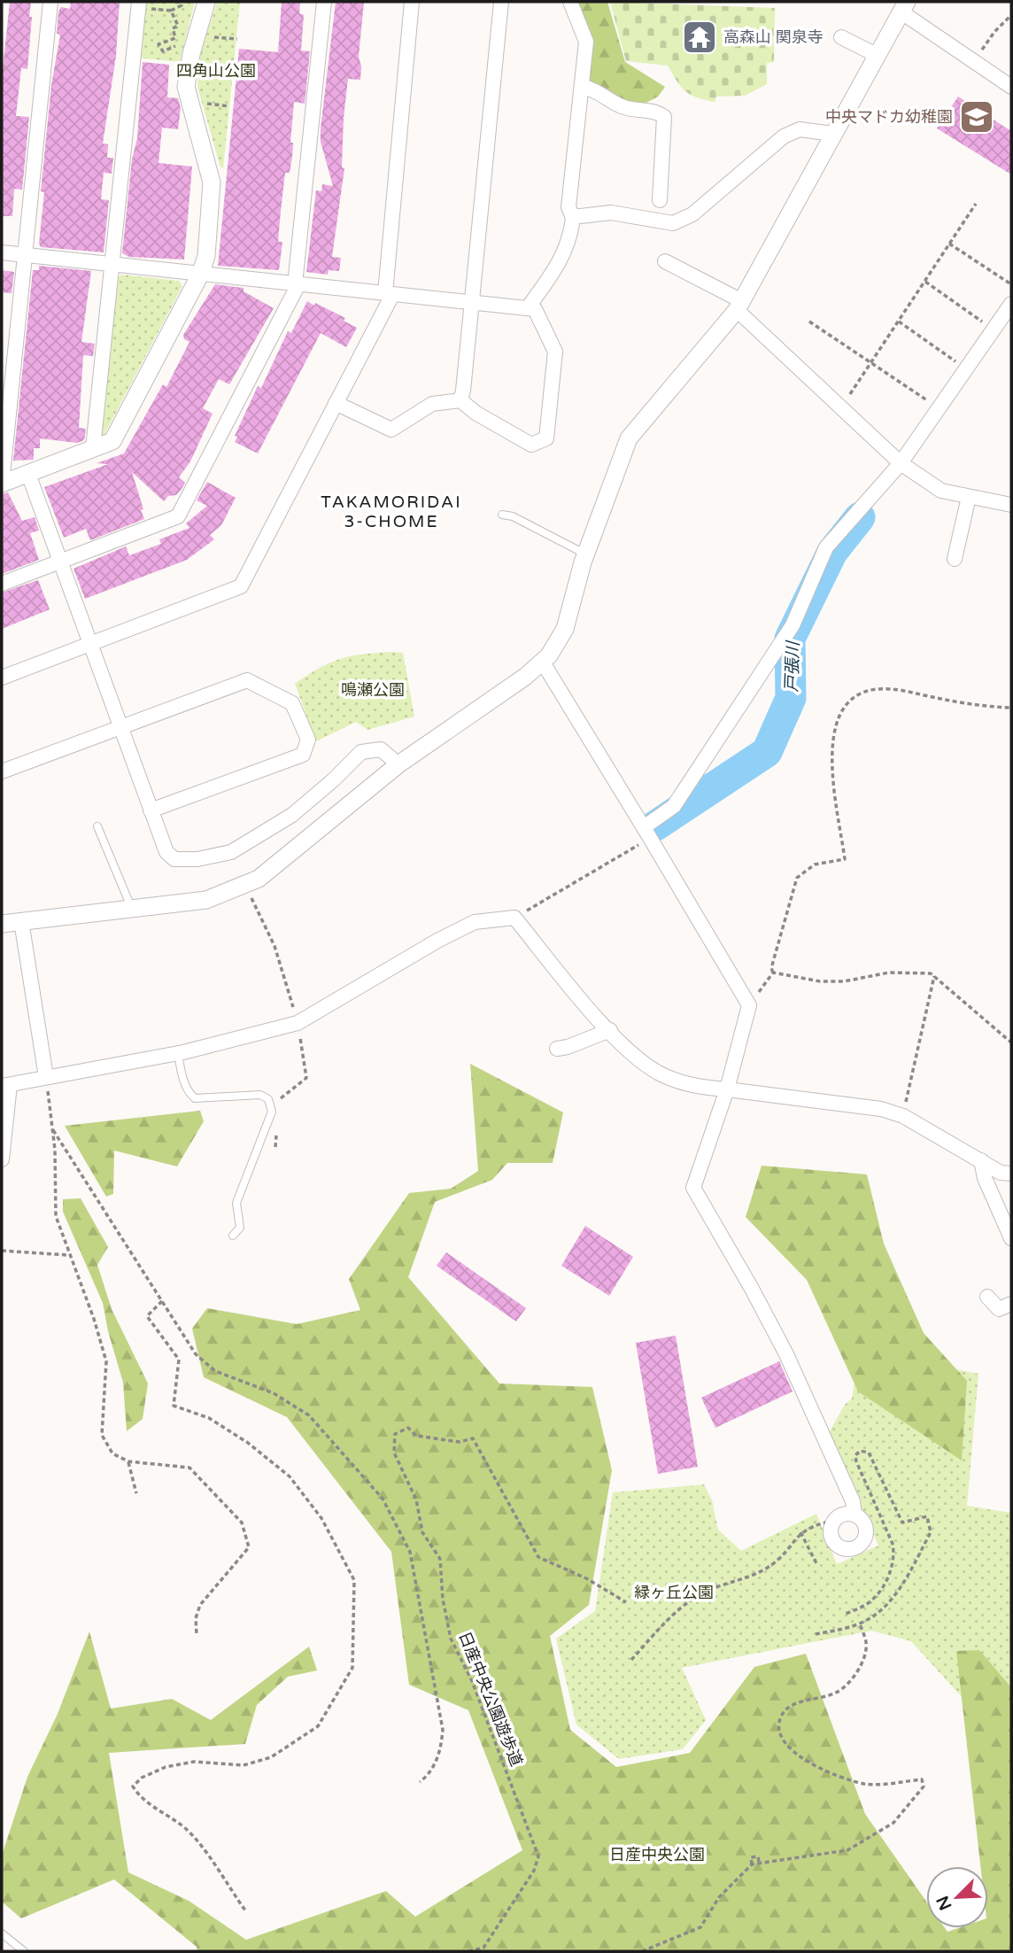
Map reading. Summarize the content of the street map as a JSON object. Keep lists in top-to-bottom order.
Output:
{
  "streets": {
    "path": ["日産中央公園遊歩道"]
  },
  "districts": ["TAKAMORIDAI 3-CHOME"],
  "water": ["戸張川"],
  "parks": [
    "四角山公園",
    "鳴瀬公園",
    "緑ヶ丘公園",
    "日産中央公園"
  ],
  "places": {
    "temple": ["高森山 関泉寺"],
    "school or university": ["中央マドカ幼稚園"]
  },
  "north": "bottom left"
}
